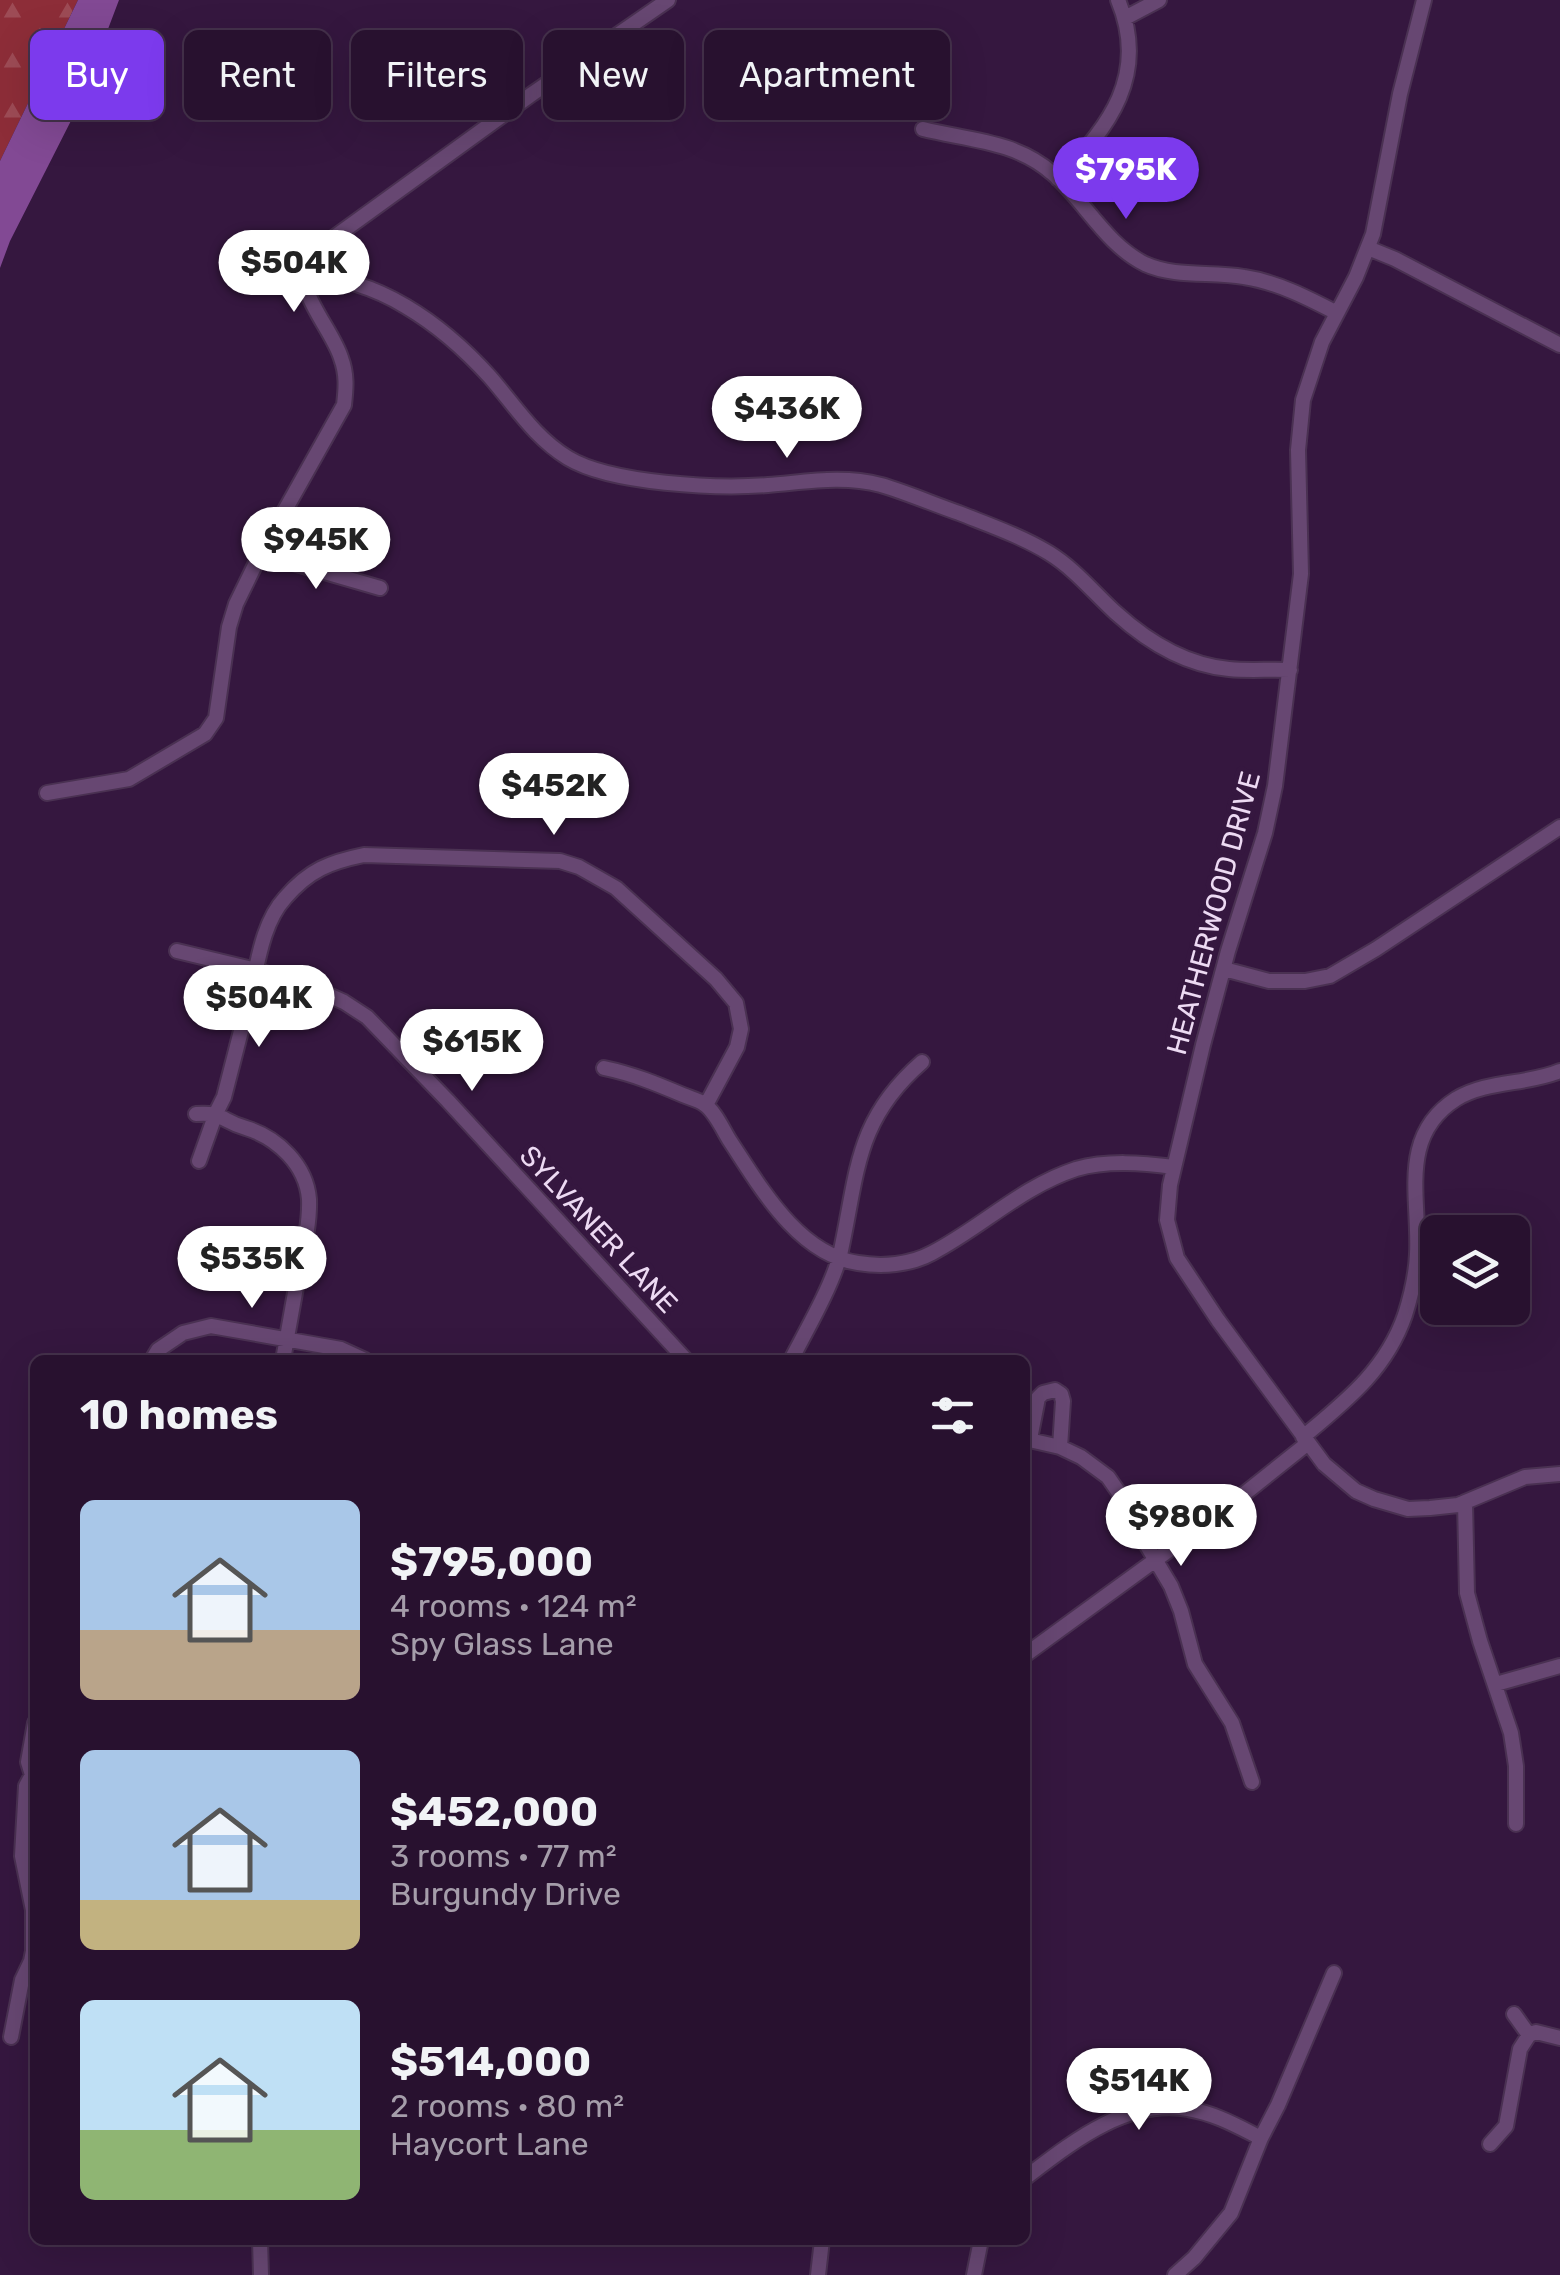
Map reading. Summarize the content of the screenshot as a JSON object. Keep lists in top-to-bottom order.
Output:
{
  "streets": {
    "street": ["HEATHERWOOD DRIVE", "SYLVANER LANE"]
  },
  "page": {
    "chip": [
      "Buy",
      "Rent",
      "Filters",
      "New",
      "Apartment"
    ],
    "price": [
      "$795K",
      "$504K",
      "$436K",
      "$945K",
      "$452K",
      "$504K",
      "$615K",
      "$535K",
      "$980K",
      "$514K"
    ],
    "heading": "10 homes",
    "list": [
      {
        "name": "$795,000",
        "note": "4 rooms · 124 m² · Spy Glass Lane"
      },
      {
        "name": "$452,000",
        "note": "3 rooms · 77 m² · Burgundy Drive"
      },
      {
        "name": "$514,000",
        "note": "2 rooms · 80 m² · Haycort Lane"
      }
    ]
  }
}
